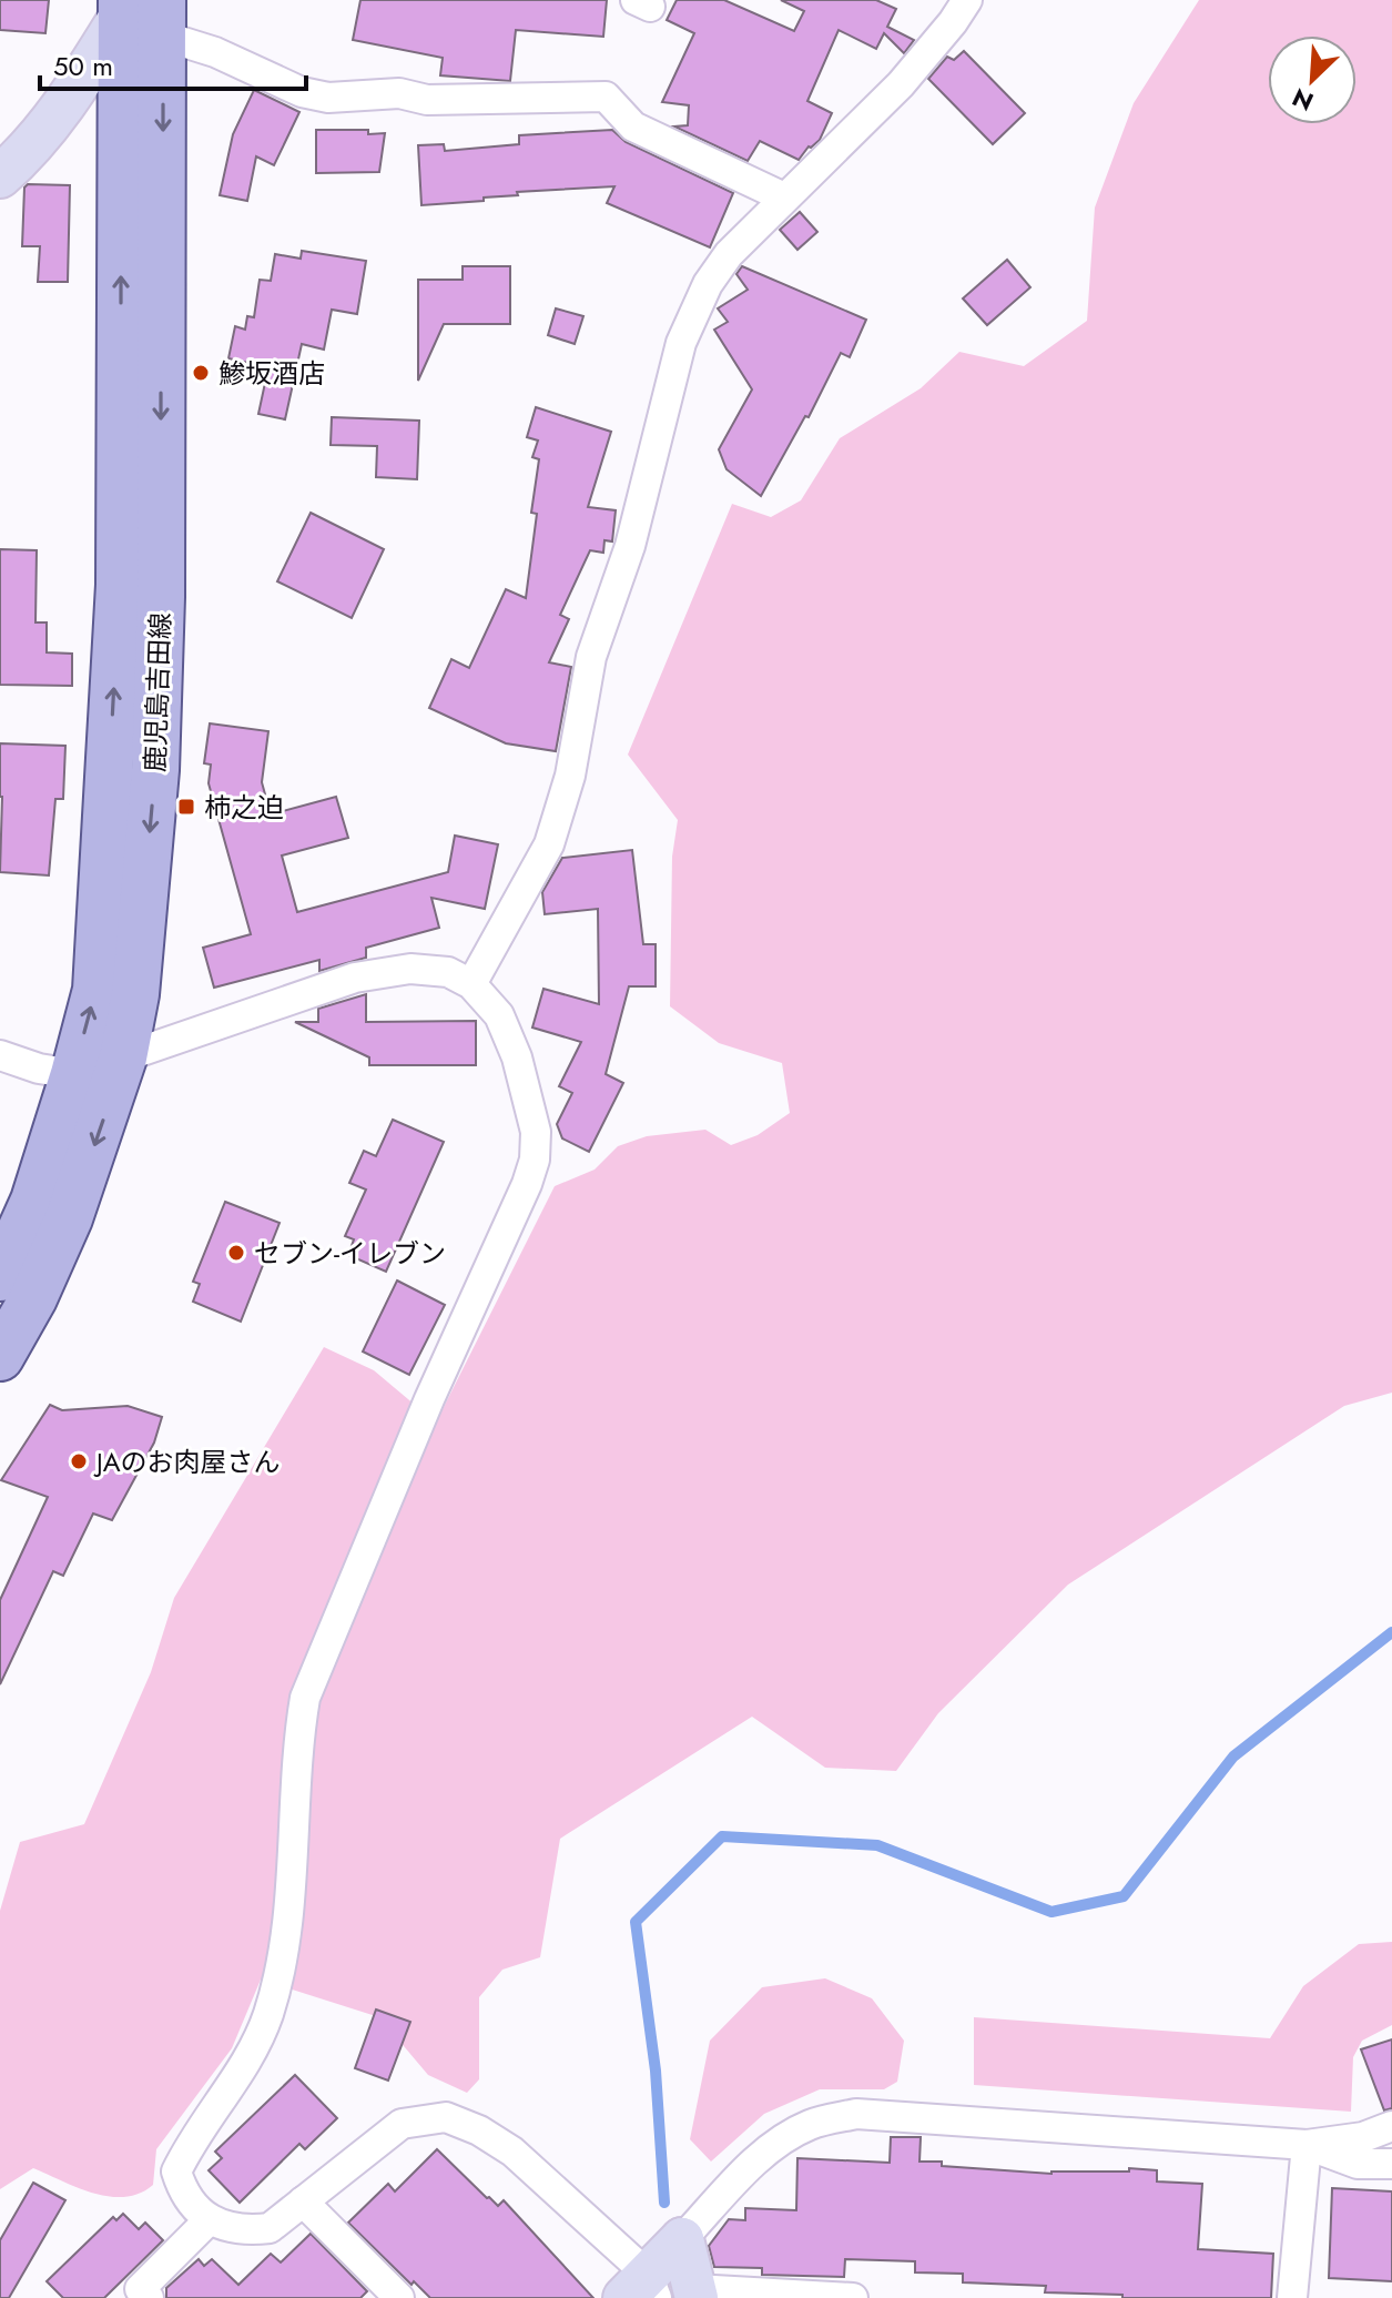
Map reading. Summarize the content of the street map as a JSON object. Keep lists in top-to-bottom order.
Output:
{
  "streets": {
    "main road": ["鹿児島吉田線"]
  },
  "places": {
    "other": ["鯵坂酒店", "セブン-イレブン", "JAのお肉屋さん"],
    "transit": ["柿之迫"]
  },
  "scale_bar": "50 m",
  "north": "bottom left"
}
